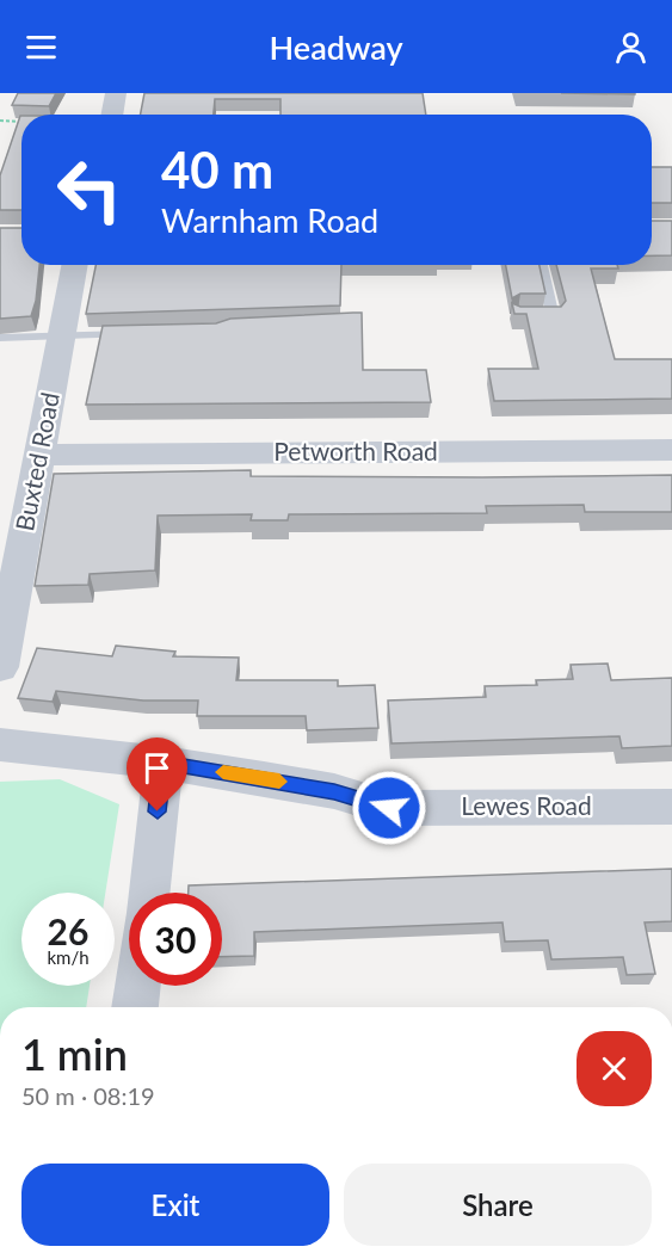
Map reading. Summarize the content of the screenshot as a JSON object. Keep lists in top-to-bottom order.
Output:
{
  "streets": {
    "street": ["Petworth Road", "Buxted Road", "Lewes Road"]
  },
  "crossings": [
    ["Petworth Road", "Buxted Road"]
  ],
  "page": {
    "header": "Headway",
    "turn": ["40 m", "Warnham Road"],
    "speed": "26 km/h",
    "limit": "30",
    "heading": ["1 min", "50 m · 08:19"],
    "buttons": ["Exit", "Share"]
  }
}
